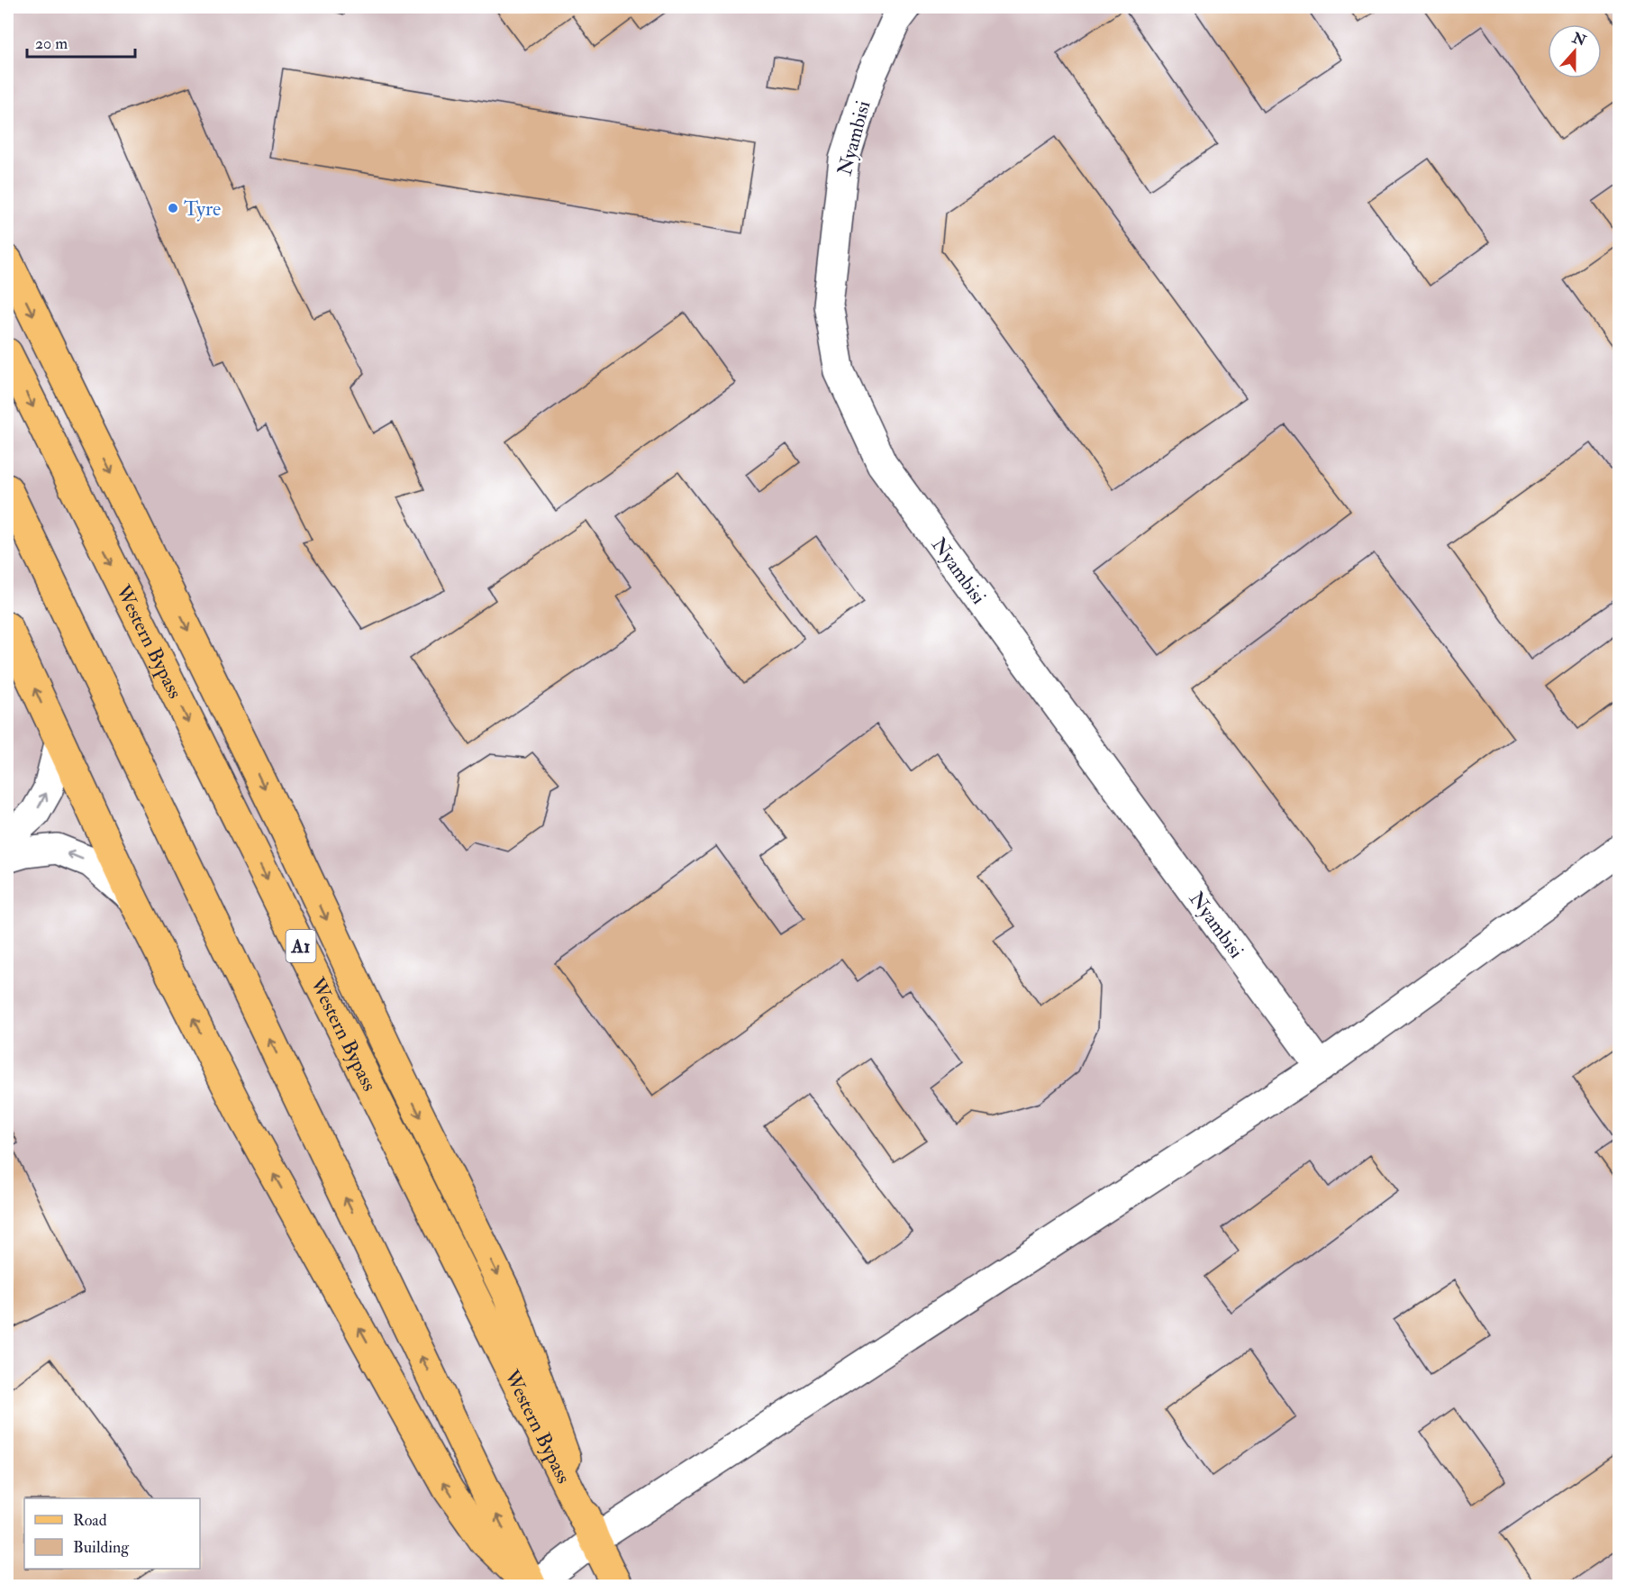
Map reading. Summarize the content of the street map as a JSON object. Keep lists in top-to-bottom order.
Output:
{
  "streets": {
    "main road": ["Western Bypass", "A1"],
    "street": ["Nyambisi"]
  },
  "places": ["Tyre"],
  "legend": ["Road", "Building"],
  "scale_bar": "20 m",
  "north": "top"
}
